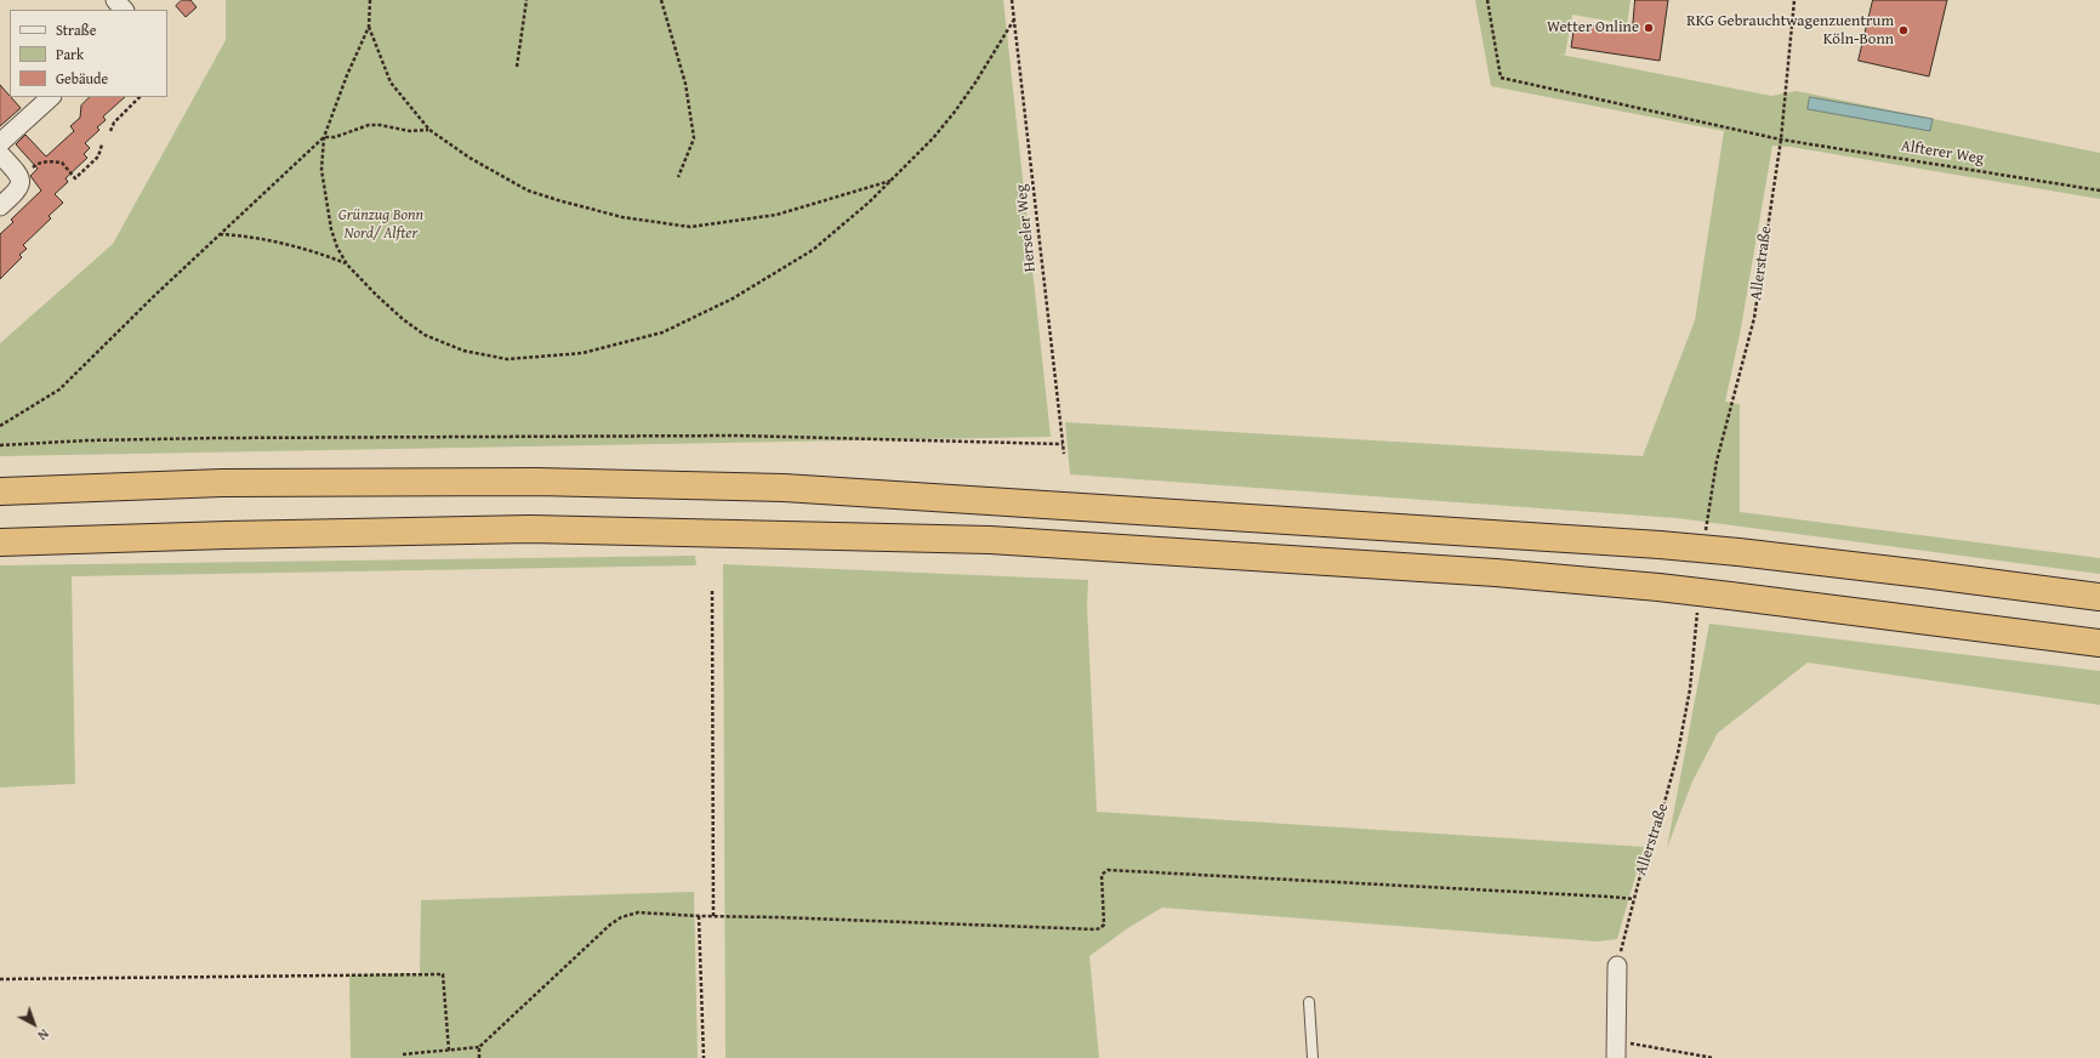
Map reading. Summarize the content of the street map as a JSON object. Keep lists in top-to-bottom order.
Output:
{
  "streets": {
    "path": ["Alfterer Weg", "Herseler Weg", "Allerstraße"]
  },
  "crossings": [
    ["Alfterer Weg", "Allerstraße"]
  ],
  "parks": ["Grünzug Bonn Nord/ Alfter"],
  "places": ["Wetter Online", "RKG Gebrauchtwagenzuentrum Köln-Bonn"],
  "legend": ["Straße", "Park", "Gebäude"],
  "north": "bottom right"
}
